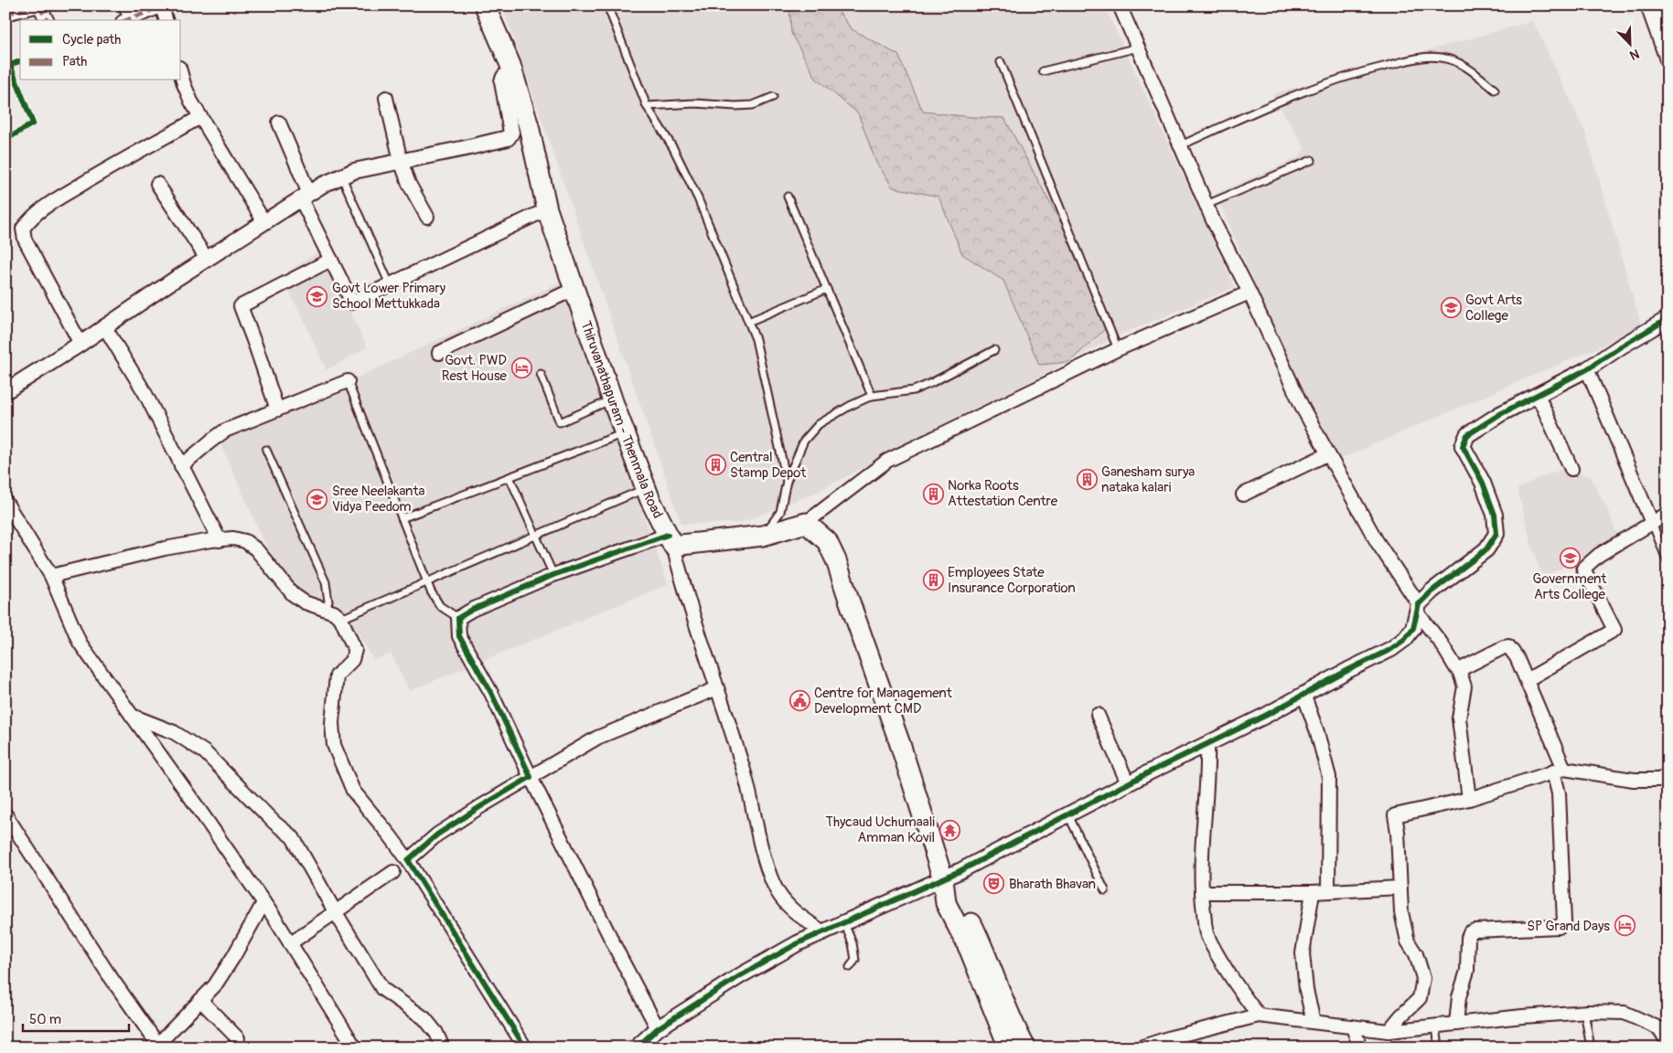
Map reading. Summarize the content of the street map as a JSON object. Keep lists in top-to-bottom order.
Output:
{
  "streets": {
    "main road": ["Thiruvanathapuram - Thenmala Road"]
  },
  "places": {
    "school or university": [
      "Govt Lower Primary School Mettukkada",
      "Govt Arts College",
      "Sree Neelakanta Vidya Peedom",
      "Government Arts College"
    ],
    "hotel": ["Govt. PWD Rest House", "SP Grand Days"],
    "building": [
      "Central Stamp Depot",
      "Ganesham surya nataka kalari",
      "Norka Roots Attestation Centre",
      "Employees State Insurance Corporation"
    ],
    "public building": ["Centre for Management Development CMD"],
    "temple": ["Thycaud Uchumaali Amman Kovil"],
    "theatre": ["Bharath Bhavan"]
  },
  "legend": ["Cycle path", "Path"],
  "scale_bar": "50 m",
  "north": "bottom right"
}
